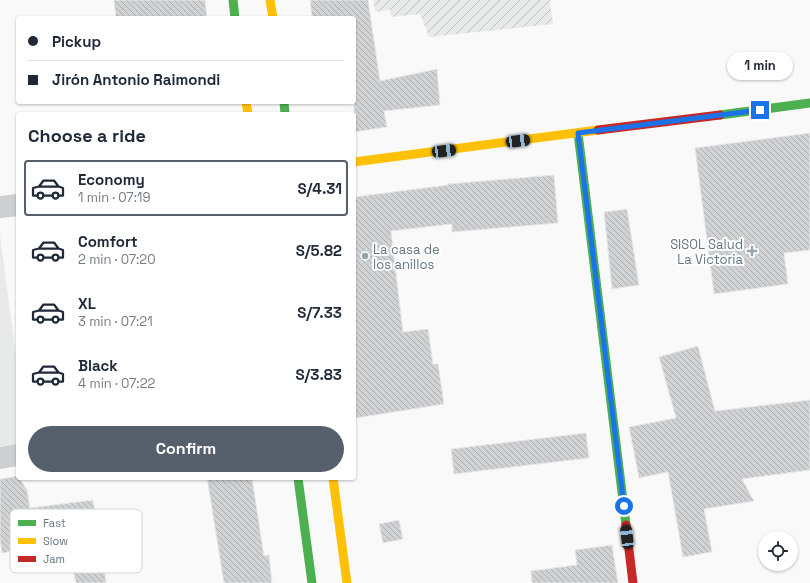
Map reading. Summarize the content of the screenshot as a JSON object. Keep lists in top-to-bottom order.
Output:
{
  "places": {
    "health": ["SISOL Salud La Victoria"],
    "other": ["La casa de los anillos"]
  },
  "legend": ["Fast", "Slow", "Jam"],
  "page": {
    "banner": ["Pickup", "Jirón Antonio Raimondi"],
    "bubble": "1 min",
    "heading": "Choose a ride",
    "list": [
      {
        "name": "Economy",
        "note": "1 min · 07:19",
        "value": "S/4.31"
      },
      {
        "name": "Comfort",
        "note": "2 min · 07:20",
        "value": "S/5.82"
      },
      {
        "name": "XL",
        "note": "3 min · 07:21",
        "value": "S/7.33"
      },
      {
        "name": "Black",
        "note": "4 min · 07:22",
        "value": "S/3.83"
      }
    ],
    "buttons": "Confirm"
  }
}
